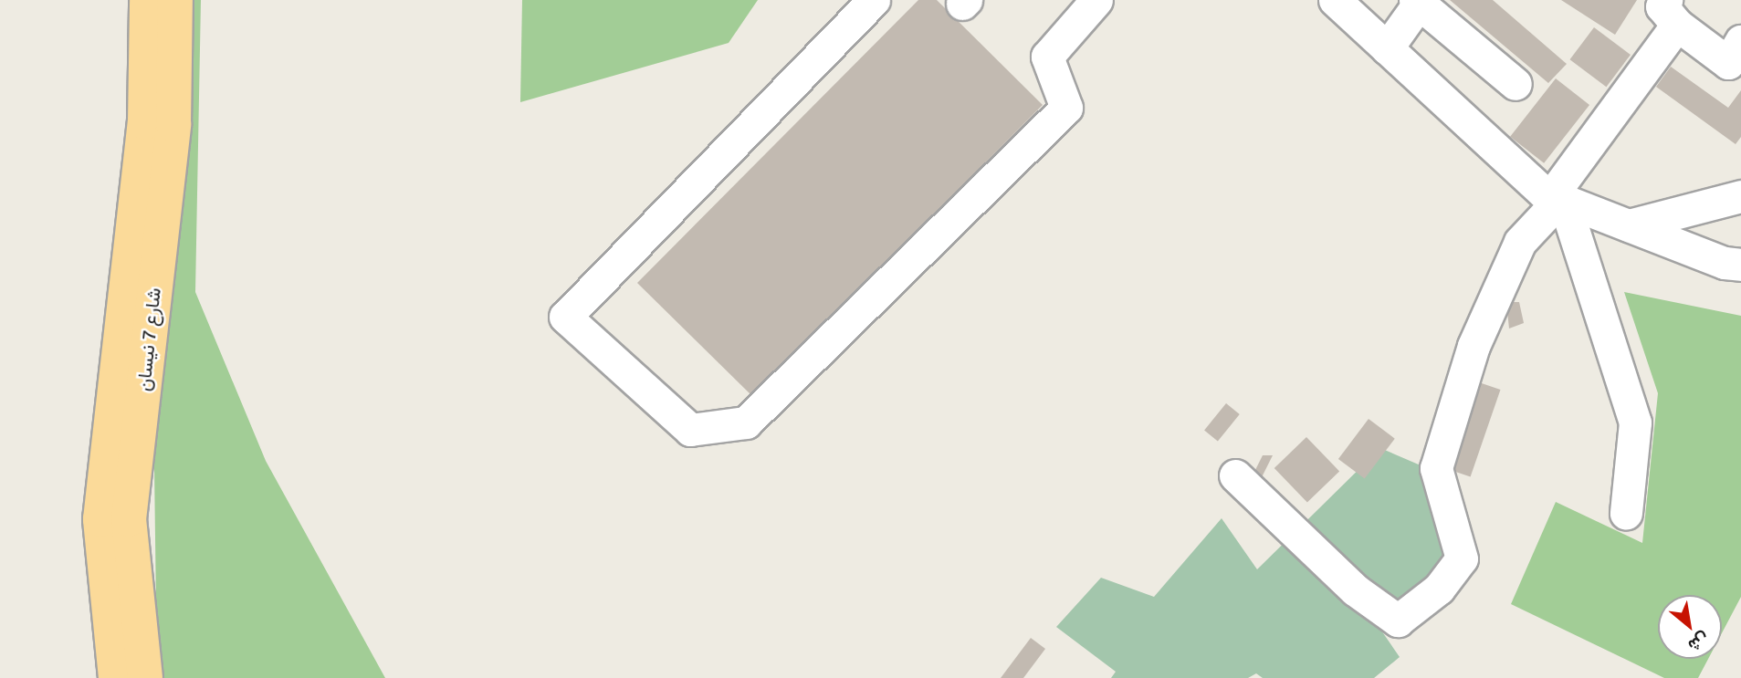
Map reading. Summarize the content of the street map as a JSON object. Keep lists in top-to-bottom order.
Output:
{
  "streets": {
    "main road": ["شارع 7 نيسان"]
  },
  "north": "bottom right"
}
